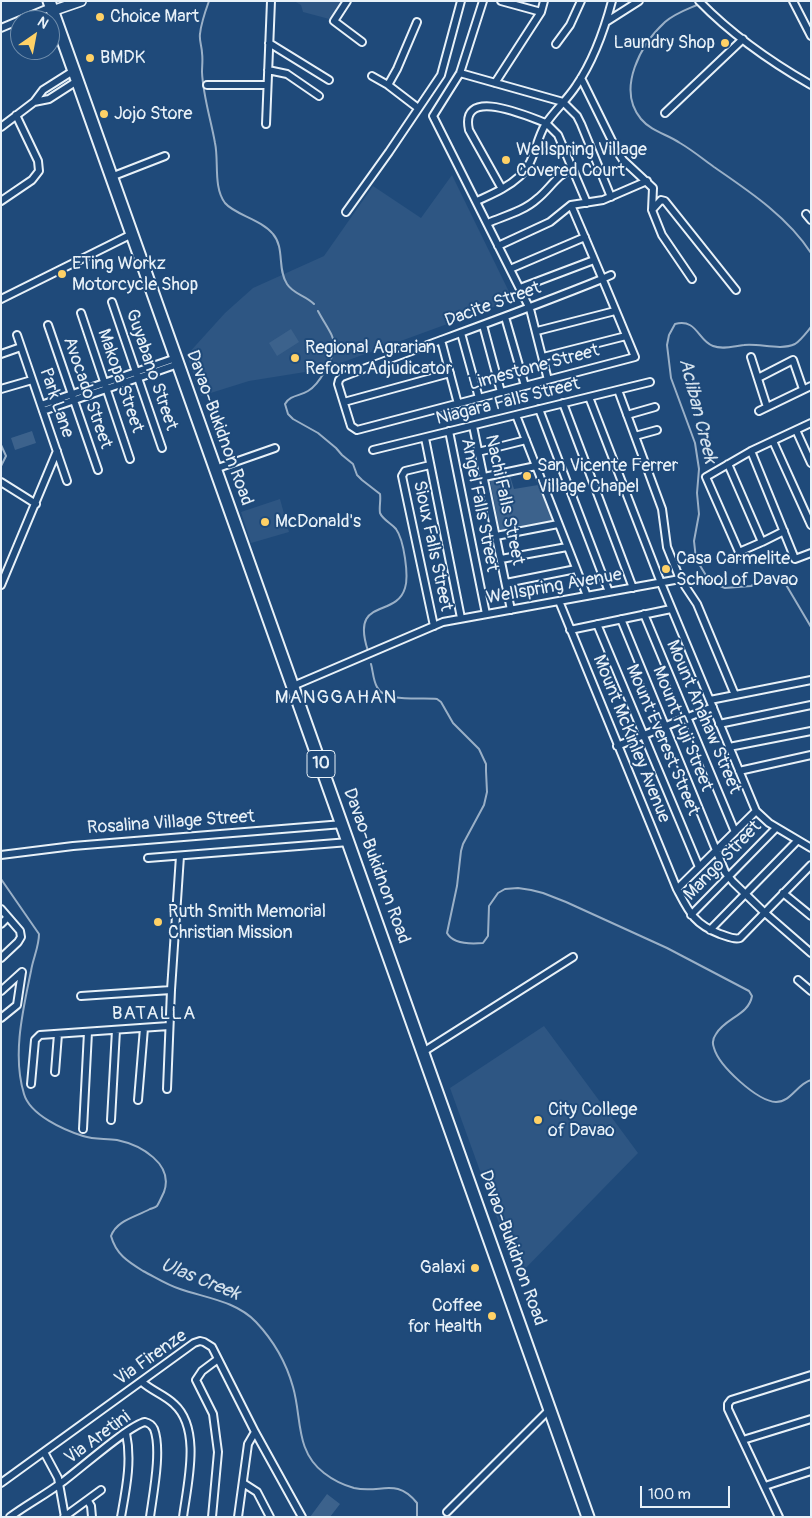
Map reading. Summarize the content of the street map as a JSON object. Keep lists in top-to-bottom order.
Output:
{
  "streets": {
    "highway": ["Davao-Bukidnon Road", "10"],
    "street": [
      "Dacite Street",
      "Limestone Street",
      "Guyabano Street",
      "Makopa Street",
      "Avocado Street",
      "Niagara Falls Street",
      "Park Lane",
      "Nachi Falls Street",
      "Angel Falls Street",
      "Sioux Falls Street",
      "Wellspring Avenue",
      "Mount Anahaw Street",
      "Mount Fuji Street",
      "Mount McKinley Avenue",
      "Mount Everest Street",
      "Rosalina Village Street",
      "Mango Street",
      "Via Firenze",
      "Via Aretini"
    ]
  },
  "crossings": [
    ["Dacite Street", "Limestone Street"],
    ["Niagara Falls Street", "Nachi Falls Street"],
    ["Niagara Falls Street", "Angel Falls Street"],
    ["Davao-Bukidnon Road", "Wellspring Avenue"],
    ["Davao-Bukidnon Road", "Rosalina Village Street"],
    ["Nachi Falls Street", "Wellspring Avenue"],
    ["Angel Falls Street", "Wellspring Avenue"],
    ["Sioux Falls Street", "Wellspring Avenue"],
    ["Wellspring Avenue", "Mount McKinley Avenue"],
    ["Mount Fuji Street", "Mango Street"],
    ["Mount McKinley Avenue", "Mango Street"]
  ],
  "districts": ["MANGGAHAN", "BATALLA"],
  "water": ["Acliban Creek", "Ulas Creek"],
  "places": [
    "Choice Mart",
    "Laundry Shop",
    "BMDK",
    "Jojo Store",
    "Wellspring Village Covered Court",
    "ETing Workz Motorcycle Shop",
    "Regional Agrarian Reform Adjudicator",
    "San Vicente Ferrer Village Chapel",
    "McDonald's",
    "Casa Carmelite School of Davao",
    "Ruth Smith Memorial Christian Mission",
    "City College of Davao",
    "Galaxi",
    "Coffee for Health"
  ],
  "scale_bar": "100 m",
  "north": "top right"
}
